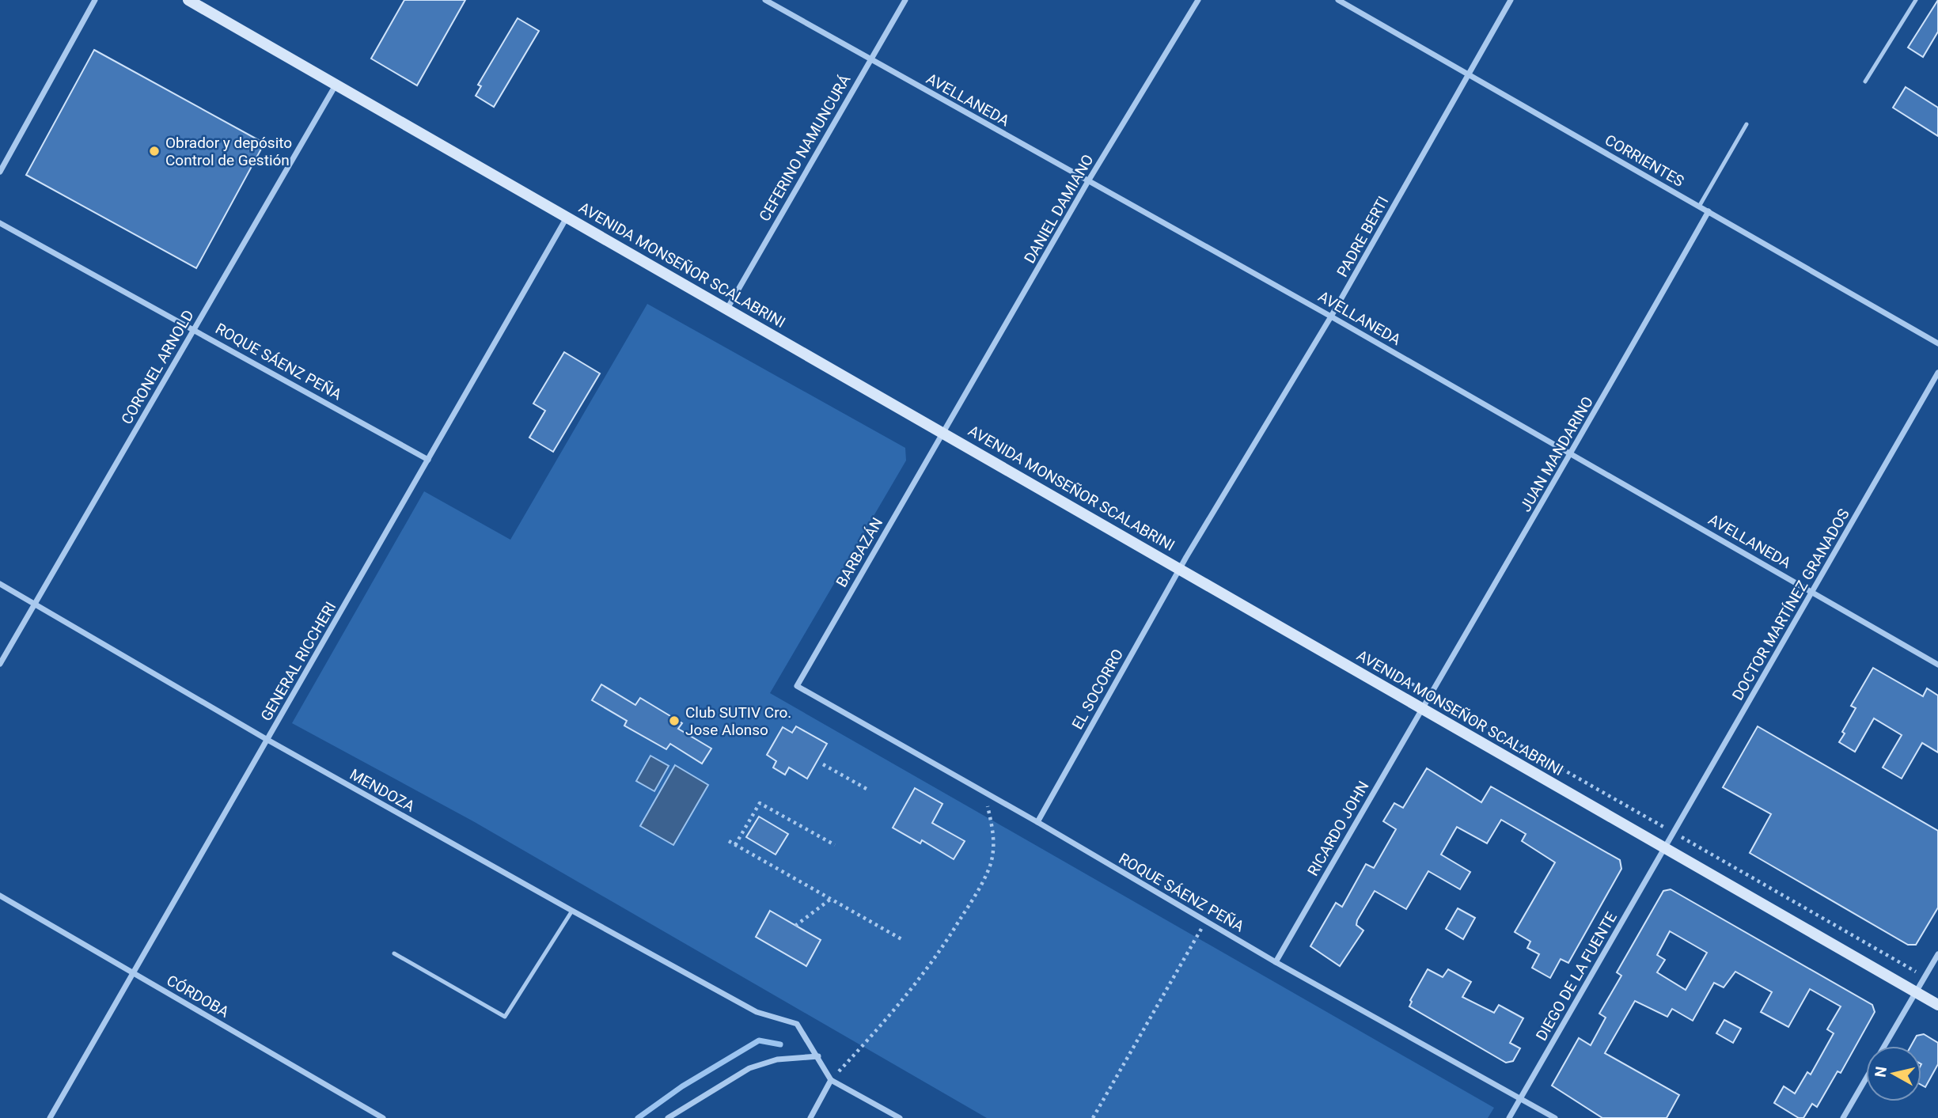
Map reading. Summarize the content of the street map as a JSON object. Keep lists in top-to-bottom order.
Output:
{
  "streets": {
    "main road": ["AVENIDA MONSEÑOR SCALABRINI"],
    "street": [
      "AVELLANEDA",
      "CEFERINO NAMUNCURÁ",
      "CORRIENTES",
      "DANIEL DAMIANO",
      "PADRE BERTI",
      "ROQUE SÁENZ PEÑA",
      "CORONEL ARNOLD",
      "JUAN MANDARINO",
      "BARBAZÁN",
      "DOCTOR MARTÍNEZ GRANADOS",
      "GENERAL RICCHERI",
      "EL SOCORRO",
      "MENDOZA",
      "RICARDO JOHN",
      "DIEGO DE LA FUENTE",
      "CÓRDOBA"
    ]
  },
  "crossings": [
    ["AVELLANEDA", "CEFERINO NAMUNCURÁ"],
    ["AVELLANEDA", "DANIEL DAMIANO"],
    ["AVELLANEDA", "PADRE BERTI"],
    ["AVELLANEDA", "JUAN MANDARINO"],
    ["AVELLANEDA", "DOCTOR MARTÍNEZ GRANADOS"],
    ["CEFERINO NAMUNCURÁ", "AVENIDA MONSEÑOR SCALABRINI"],
    ["CORRIENTES", "PADRE BERTI"],
    ["CORRIENTES", "JUAN MANDARINO"],
    ["DANIEL DAMIANO", "AVENIDA MONSEÑOR SCALABRINI"],
    ["DANIEL DAMIANO", "BARBAZÁN"],
    ["PADRE BERTI", "AVENIDA MONSEÑOR SCALABRINI"],
    ["PADRE BERTI", "EL SOCORRO"],
    ["AVENIDA MONSEÑOR SCALABRINI", "CORONEL ARNOLD"],
    ["AVENIDA MONSEÑOR SCALABRINI", "JUAN MANDARINO"],
    ["AVENIDA MONSEÑOR SCALABRINI", "BARBAZÁN"],
    ["AVENIDA MONSEÑOR SCALABRINI", "DOCTOR MARTÍNEZ GRANADOS"],
    ["AVENIDA MONSEÑOR SCALABRINI", "GENERAL RICCHERI"],
    ["AVENIDA MONSEÑOR SCALABRINI", "EL SOCORRO"],
    ["AVENIDA MONSEÑOR SCALABRINI", "RICARDO JOHN"],
    ["AVENIDA MONSEÑOR SCALABRINI", "DIEGO DE LA FUENTE"],
    ["ROQUE SÁENZ PEÑA", "CORONEL ARNOLD"],
    ["ROQUE SÁENZ PEÑA", "BARBAZÁN"],
    ["ROQUE SÁENZ PEÑA", "GENERAL RICCHERI"],
    ["ROQUE SÁENZ PEÑA", "EL SOCORRO"],
    ["ROQUE SÁENZ PEÑA", "RICARDO JOHN"],
    ["ROQUE SÁENZ PEÑA", "DIEGO DE LA FUENTE"],
    ["CORONEL ARNOLD", "MENDOZA"],
    ["JUAN MANDARINO", "RICARDO JOHN"],
    ["DOCTOR MARTÍNEZ GRANADOS", "DIEGO DE LA FUENTE"],
    ["GENERAL RICCHERI", "MENDOZA"],
    ["GENERAL RICCHERI", "CÓRDOBA"]
  ],
  "places": ["Obrador y depósito Control de Gestión", "Club SUTIV Cro. Jose Alonso"],
  "north": "left"
}
